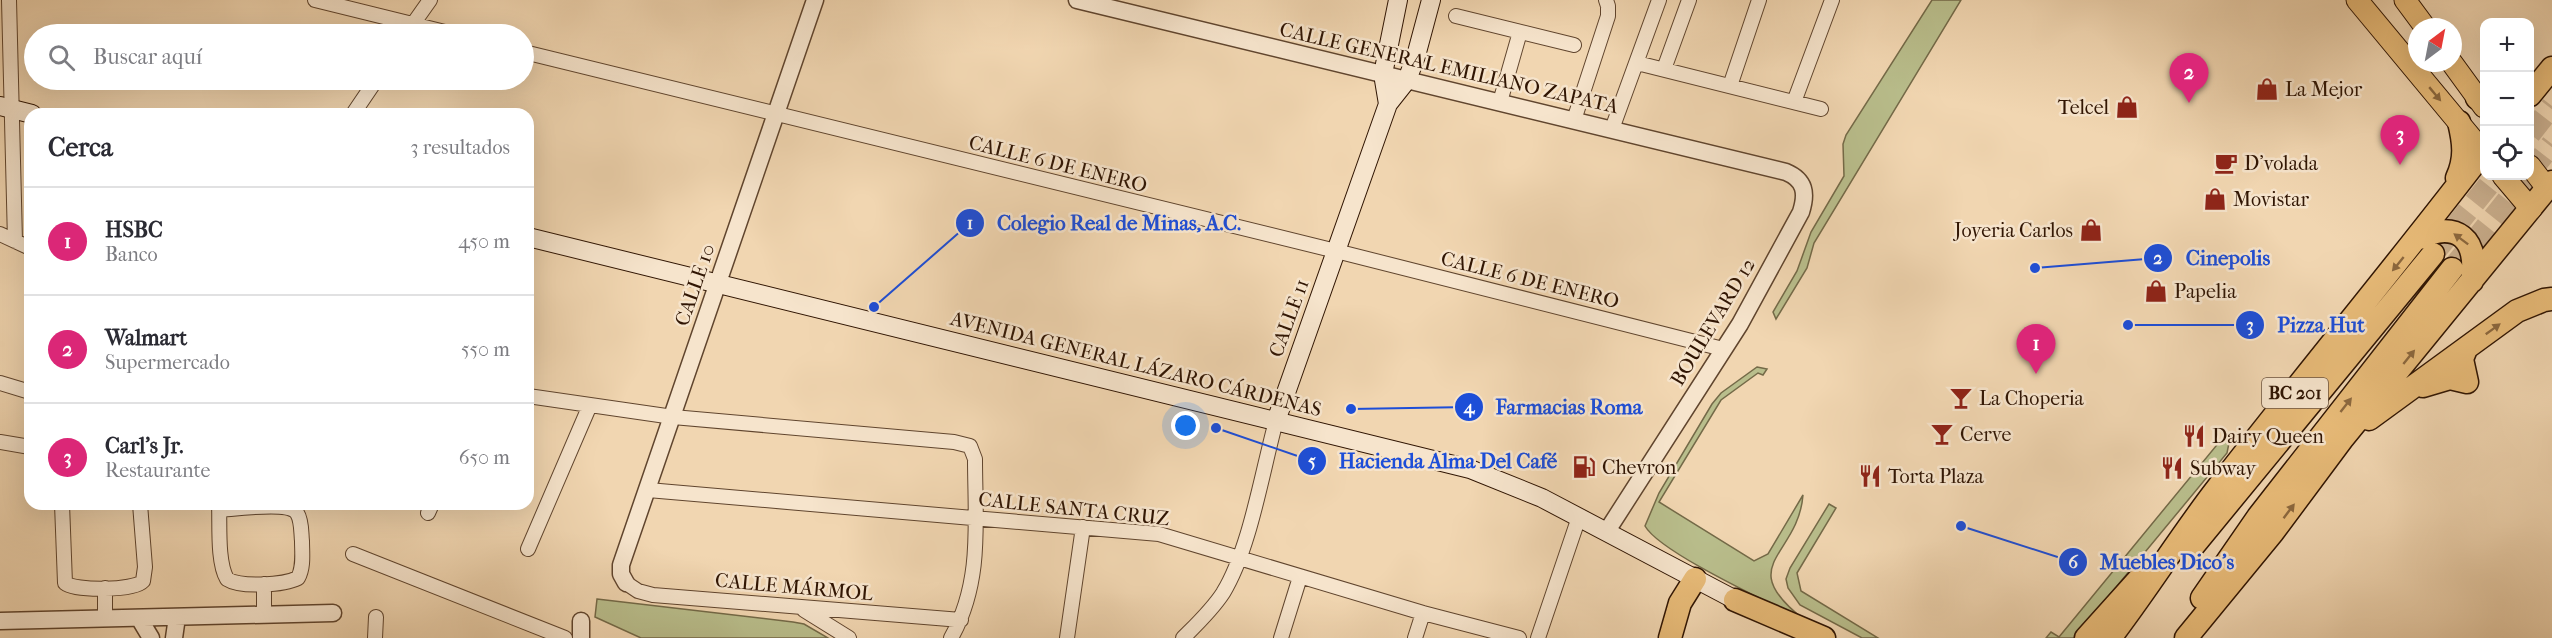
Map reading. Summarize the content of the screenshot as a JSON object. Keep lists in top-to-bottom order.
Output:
{
  "streets": {
    "highway": ["BC 201"],
    "main road": ["CALLE 11", "AVENIDA GENERAL LÁZARO CÁRDENAS"],
    "street": [
      "CALLE GENERAL EMILIANO ZAPATA",
      "CALLE 6 DE ENERO",
      "CALLE 10",
      "BOULEVARD 12",
      "CALLE SANTA CRUZ",
      "CALLE MÁRMOL"
    ]
  },
  "crossings": [
    ["CALLE GENERAL EMILIANO ZAPATA", "CALLE 11"],
    ["CALLE GENERAL EMILIANO ZAPATA", "BOULEVARD 12"],
    ["CALLE 6 DE ENERO", "CALLE 10"],
    ["CALLE 6 DE ENERO", "CALLE 11"],
    ["CALLE 6 DE ENERO", "BOULEVARD 12"],
    ["CALLE 10", "AVENIDA GENERAL LÁZARO CÁRDENAS"],
    ["CALLE 10", "CALLE SANTA CRUZ"],
    ["CALLE 10", "CALLE MÁRMOL"],
    ["CALLE 11", "AVENIDA GENERAL LÁZARO CÁRDENAS"],
    ["CALLE 11", "CALLE SANTA CRUZ"],
    ["BOULEVARD 12", "AVENIDA GENERAL LÁZARO CÁRDENAS"]
  ],
  "places": {
    "shop": [
      "La Mejor",
      "Telcel",
      "Movistar",
      "Joyeria Carlos",
      "Papelia"
    ],
    "cafe": ["D'volada"],
    "other": [
      "Cinepolis",
      "Colegio Real de Minas, A.C.",
      "Pizza Hut",
      "Farmacias Roma",
      "Hacienda Alma Del Café",
      "Muebles Dico's"
    ],
    "bar": ["La Choperia", "Cerve"],
    "restaurant": ["Dairy Queen", "Subway", "Torta Plaza"],
    "fuel station": ["Chevron"]
  },
  "north": "top right",
  "page": {
    "map_buttons": ["+", "−"],
    "search": "Buscar aquí",
    "pins": ["2", "3", "1"],
    "heading": ["Cerca", "3 resultados"],
    "list": [
      {
        "mark": "1",
        "name": "HSBC",
        "note": "Banco",
        "value": "450 m"
      },
      {
        "mark": "2",
        "name": "Walmart",
        "note": "Supermercado",
        "value": "550 m"
      },
      {
        "mark": "3",
        "name": "Carl's Jr.",
        "note": "Restaurante",
        "value": "650 m"
      }
    ]
  }
}
